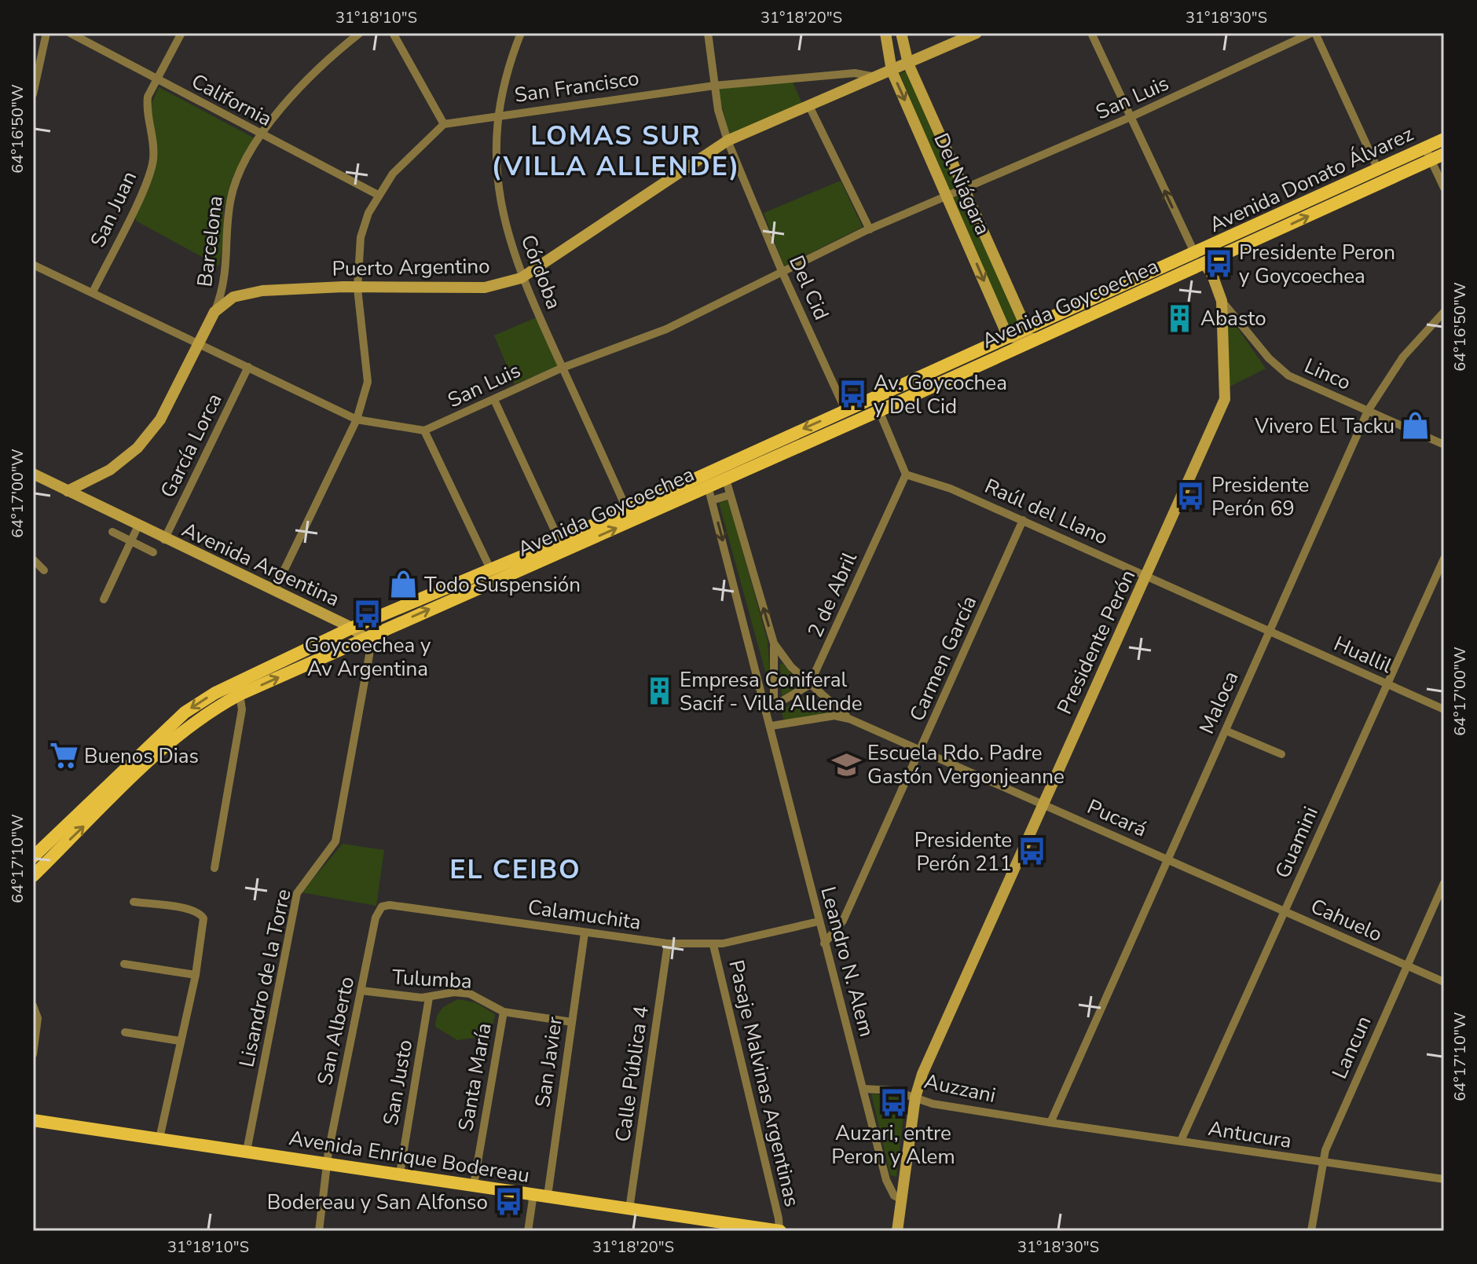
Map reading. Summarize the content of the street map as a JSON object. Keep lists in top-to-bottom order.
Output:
{
  "streets": {
    "main road": [
      "Avenida Donato Álvarez",
      "Del Niágara",
      "Puerto Argentino",
      "Avenida Goycoechea",
      "Avenida Argentina",
      "Presidente Perón",
      "Avenida Enrique Bodereau"
    ],
    "street": [
      "San Francisco",
      "San Luis",
      "California",
      "San Juan",
      "Barcelona",
      "Córdoba",
      "Del Cid",
      "Linco",
      "García Lorca",
      "Raúl del Llano",
      "2 de Abril",
      "Huallil",
      "Carmen García",
      "Maloca",
      "Pucará",
      "Guamini",
      "Calamuchita",
      "Cahuelo",
      "Leandro N. Alem",
      "Lisandro de la Torre",
      "Tulumba",
      "San Alberto",
      "Lancun",
      "San Javier",
      "Calle Pública 4",
      "Santa María",
      "San Justo",
      "Pasaje Malvinas Argentinas",
      "Auzzani",
      "Antucura"
    ]
  },
  "crossings": [
    ["San Francisco", "Puerto Argentino"],
    ["San Francisco", "Córdoba"],
    ["San Francisco", "Del Cid"],
    ["San Luis", "Del Niágara"],
    ["San Luis", "Córdoba"],
    ["San Luis", "Del Cid"],
    ["California", "San Juan"],
    ["California", "Barcelona"],
    ["Avenida Donato Álvarez", "Avenida Goycoechea"],
    ["Avenida Donato Álvarez", "Presidente Perón"],
    ["Del Niágara", "Puerto Argentino"],
    ["Del Niágara", "Avenida Goycoechea"],
    ["Barcelona", "Puerto Argentino"],
    ["Puerto Argentino", "Córdoba"],
    ["Puerto Argentino", "Del Cid"],
    ["Puerto Argentino", "Avenida Argentina"],
    ["Córdoba", "Avenida Goycoechea"],
    ["Del Cid", "Avenida Goycoechea"],
    ["Avenida Goycoechea", "Avenida Argentina"],
    ["Avenida Goycoechea", "Presidente Perón"],
    ["Avenida Goycoechea", "Leandro N. Alem"],
    ["Avenida Goycoechea", "Lisandro de la Torre"],
    ["Linco", "Presidente Perón"],
    ["Linco", "Maloca"],
    ["García Lorca", "Avenida Argentina"],
    ["Raúl del Llano", "2 de Abril"],
    ["Raúl del Llano", "Presidente Perón"],
    ["Raúl del Llano", "Huallil"],
    ["Raúl del Llano", "Carmen García"],
    ["Raúl del Llano", "Maloca"],
    ["Avenida Argentina", "Lisandro de la Torre"],
    ["2 de Abril", "Leandro N. Alem"],
    ["Presidente Perón", "Pucará"],
    ["Presidente Perón", "Leandro N. Alem"],
    ["Presidente Perón", "Auzzani"],
    ["Huallil", "Maloca"],
    ["Huallil", "Guamini"],
    ["Carmen García", "Pucará"],
    ["Carmen García", "Leandro N. Alem"],
    ["Maloca", "Pucará"],
    ["Maloca", "Cahuelo"],
    ["Maloca", "Auzzani"],
    ["Maloca", "Antucura"],
    ["Pucará", "Cahuelo"],
    ["Pucará", "Leandro N. Alem"],
    ["Guamini", "Cahuelo"],
    ["Guamini", "Antucura"],
    ["Calamuchita", "Leandro N. Alem"],
    ["Calamuchita", "San Alberto"],
    ["Calamuchita", "San Javier"],
    ["Calamuchita", "Calle Pública 4"],
    ["Calamuchita", "Pasaje Malvinas Argentinas"],
    ["Cahuelo", "Lancun"],
    ["Leandro N. Alem", "Auzzani"],
    ["Lisandro de la Torre", "Avenida Enrique Bodereau"],
    ["Tulumba", "San Alberto"],
    ["Tulumba", "San Javier"],
    ["Tulumba", "Santa María"],
    ["Tulumba", "San Justo"],
    ["San Alberto", "Avenida Enrique Bodereau"],
    ["Lancun", "Antucura"],
    ["San Javier", "Avenida Enrique Bodereau"],
    ["Calle Pública 4", "Avenida Enrique Bodereau"],
    ["Santa María", "Avenida Enrique Bodereau"],
    ["San Justo", "Avenida Enrique Bodereau"],
    ["Pasaje Malvinas Argentinas", "Avenida Enrique Bodereau"],
    ["Auzzani", "Antucura"]
  ],
  "districts": ["LOMAS SUR (VILLA ALLENDE)", "EL CEIBO"],
  "places": {
    "bus stop": [
      "Presidente Peron y Goycoechea",
      "Av. Goycochea y Del Cid",
      "Presidente Perón 69",
      "Goycoechea y Av Argentina",
      "Presidente Perón 211",
      "Auzari, entre Peron y Alem",
      "Bodereau y San Alfonso"
    ],
    "building": ["Abasto", "Empresa Coniferal Sacif - Villa Allende"],
    "shop": ["Vivero El Tacku", "Todo Suspensión"],
    "supermarket": ["Buenos Dias"],
    "school or university": ["Escuela Rdo. Padre Gastón Vergonjeanne"]
  },
  "coordinates": [
    "31°18'10\"S",
    "31°18'20\"S",
    "31°18'30\"S",
    "64°16'50\"W",
    "64°17'00\"W",
    "64°17'10\"W"
  ]
}
